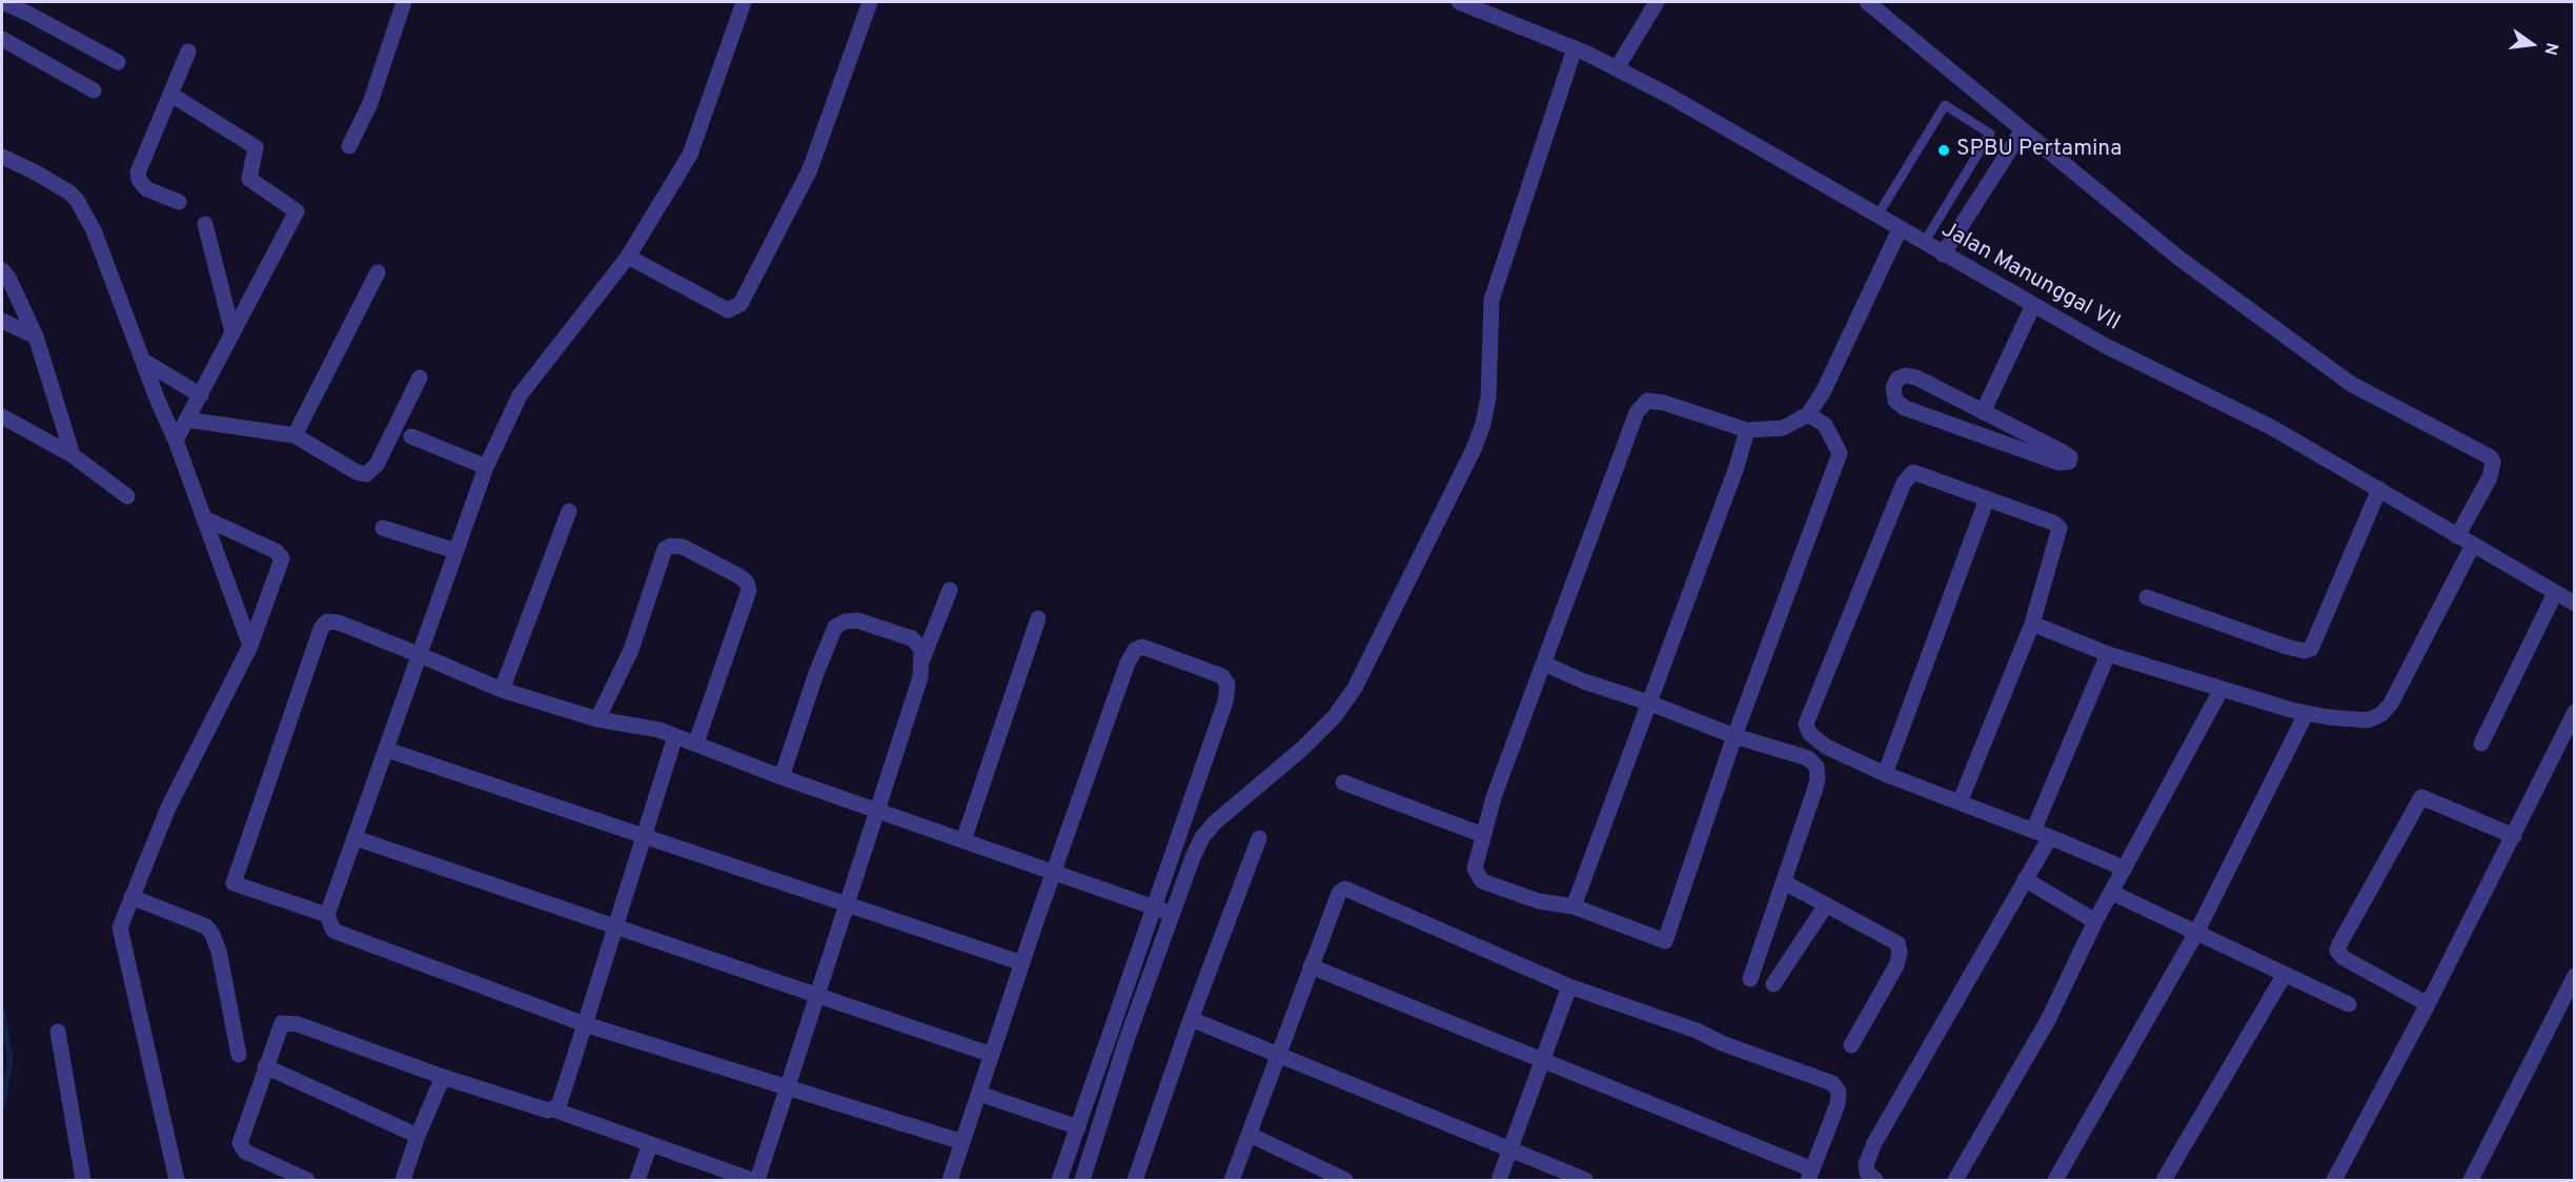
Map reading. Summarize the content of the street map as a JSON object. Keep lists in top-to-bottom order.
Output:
{
  "streets": {
    "street": ["Jalan Manunggal VII"]
  },
  "places": ["SPBU Pertamina"],
  "north": "right"
}
